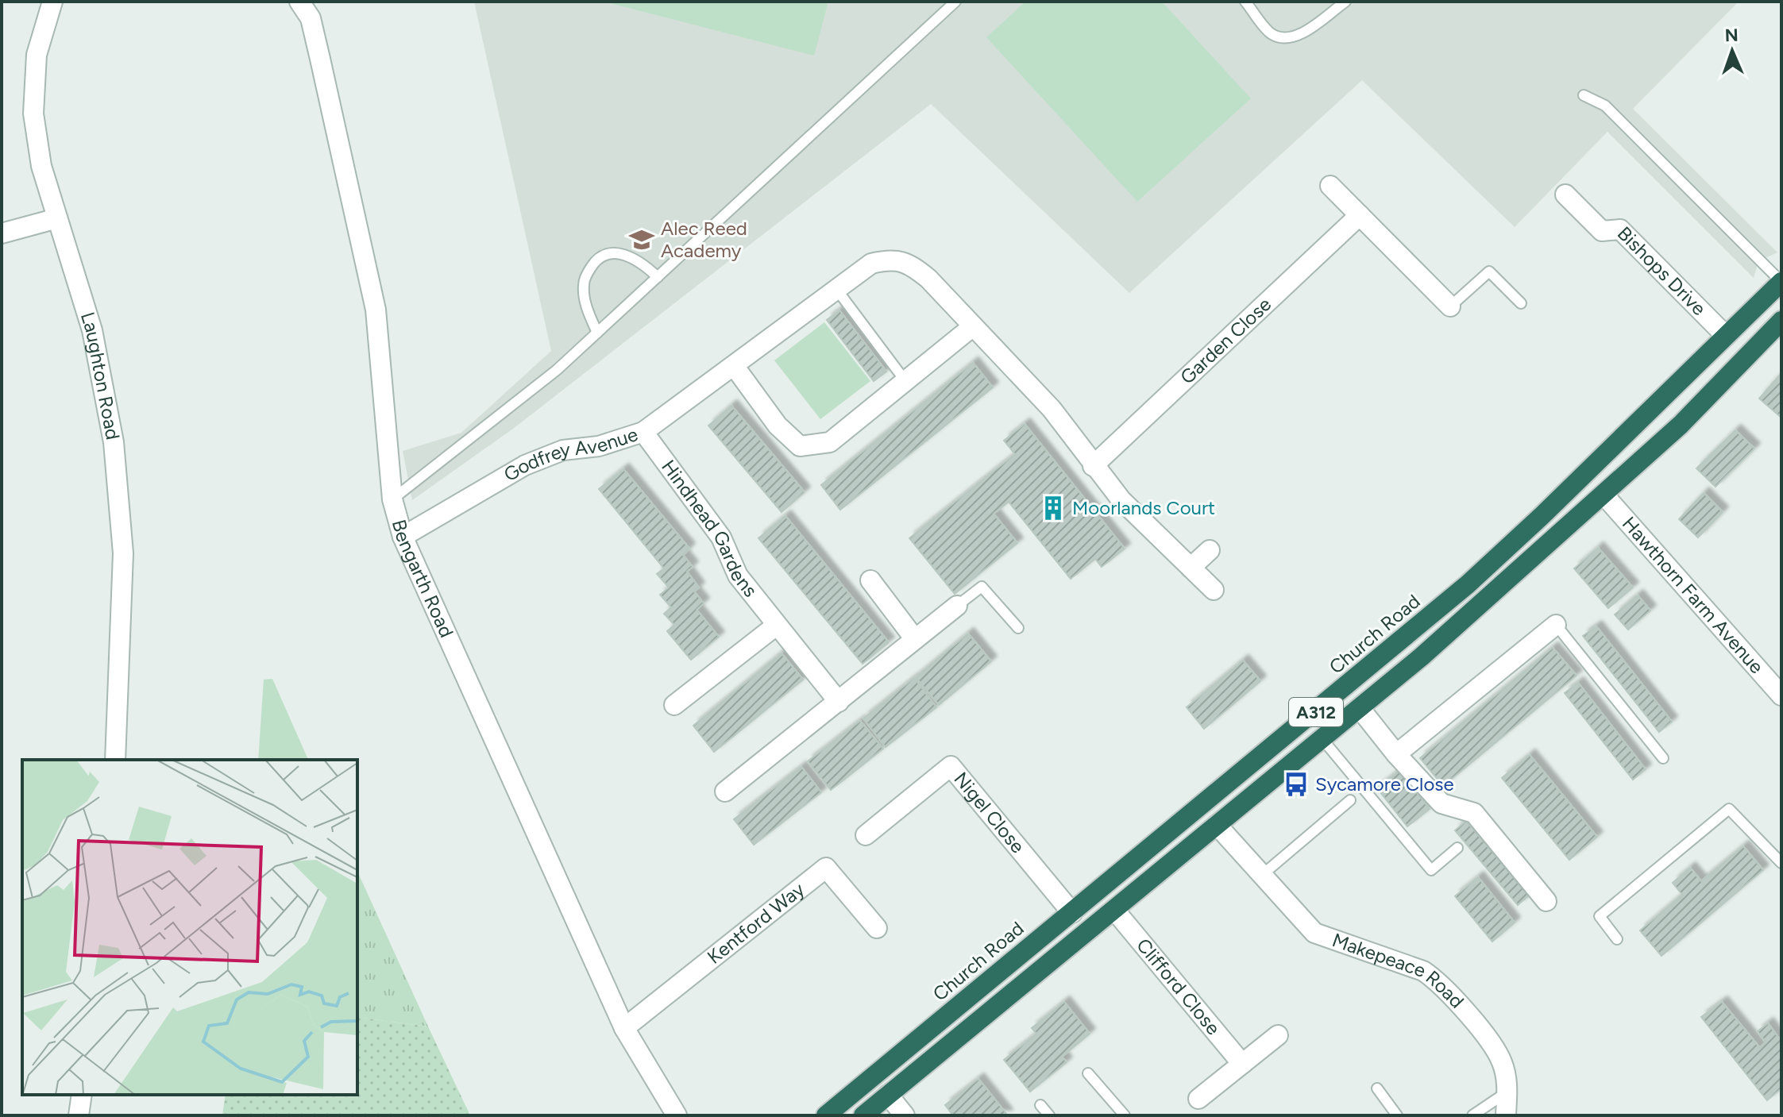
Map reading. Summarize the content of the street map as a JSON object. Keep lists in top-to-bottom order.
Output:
{
  "streets": {
    "highway": ["Church Road", "A312"],
    "street": [
      "Bishops Drive",
      "Garden Close",
      "Laughton Road",
      "Godfrey Avenue",
      "Hindhead Gardens",
      "Bengarth Road",
      "Hawthorn Farm Avenue",
      "Nigel Close",
      "Kentford Way",
      "Makepeace Road",
      "Clifford Close"
    ]
  },
  "crossings": [
    ["Bishops Drive", "Church Road"],
    ["Garden Close", "Godfrey Avenue"],
    ["Godfrey Avenue", "Hindhead Gardens"],
    ["Godfrey Avenue", "Bengarth Road"],
    ["Bengarth Road", "Kentford Way"],
    ["Hawthorn Farm Avenue", "A312"],
    ["Church Road", "Nigel Close"],
    ["A312", "Makepeace Road"],
    ["A312", "Clifford Close"]
  ],
  "places": {
    "school or university": ["Alec Reed Academy"],
    "building": ["Moorlands Court"],
    "bus stop": ["Sycamore Close"]
  },
  "north": "top"
}
